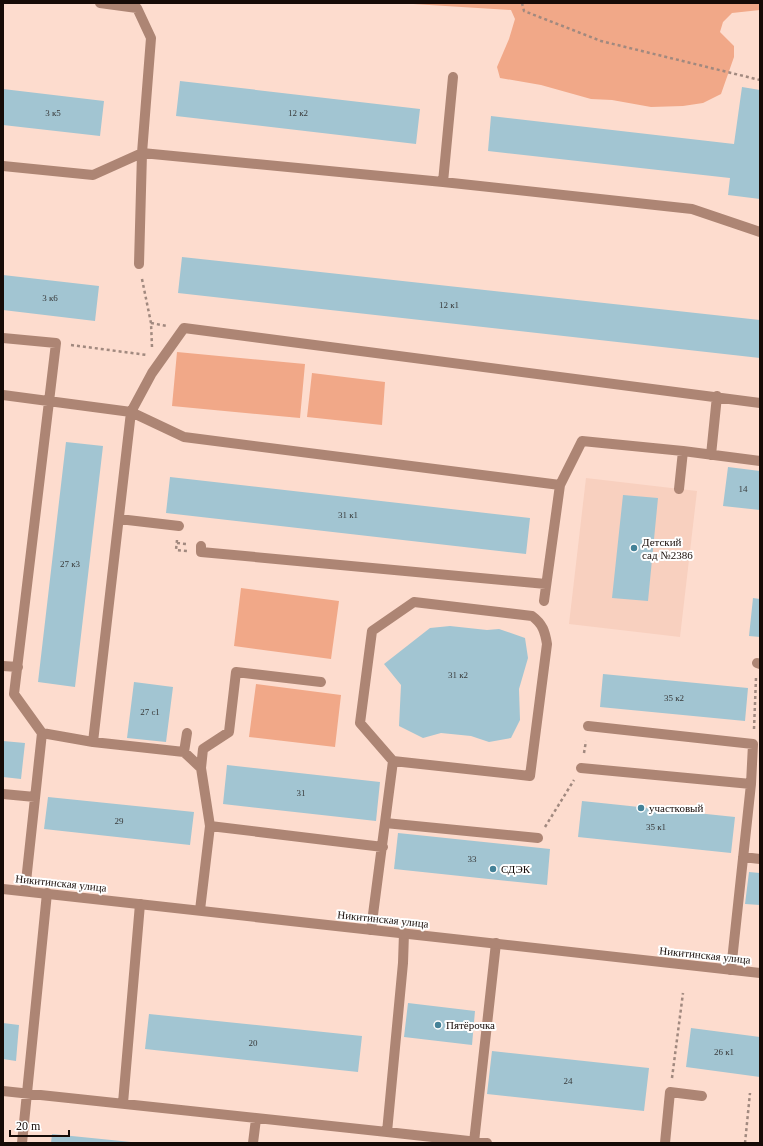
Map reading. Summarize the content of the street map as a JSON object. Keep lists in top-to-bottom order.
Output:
{
  "streets": {
    "street": ["Никитинская улица"]
  },
  "places": [
    "Детский сад №2386",
    "участковый",
    "СДЭК",
    "Пятёрочка"
  ],
  "house_numbers": [
    "3 к5",
    "12 к2",
    "3 к6",
    "12 к1",
    "14",
    "31 к1",
    "27 к3",
    "31 к2",
    "35 к2",
    "27 c1",
    "31",
    "29",
    "35 к1",
    "33",
    "20",
    "26 к1",
    "24"
  ],
  "scale_bar": "20 m"
}
